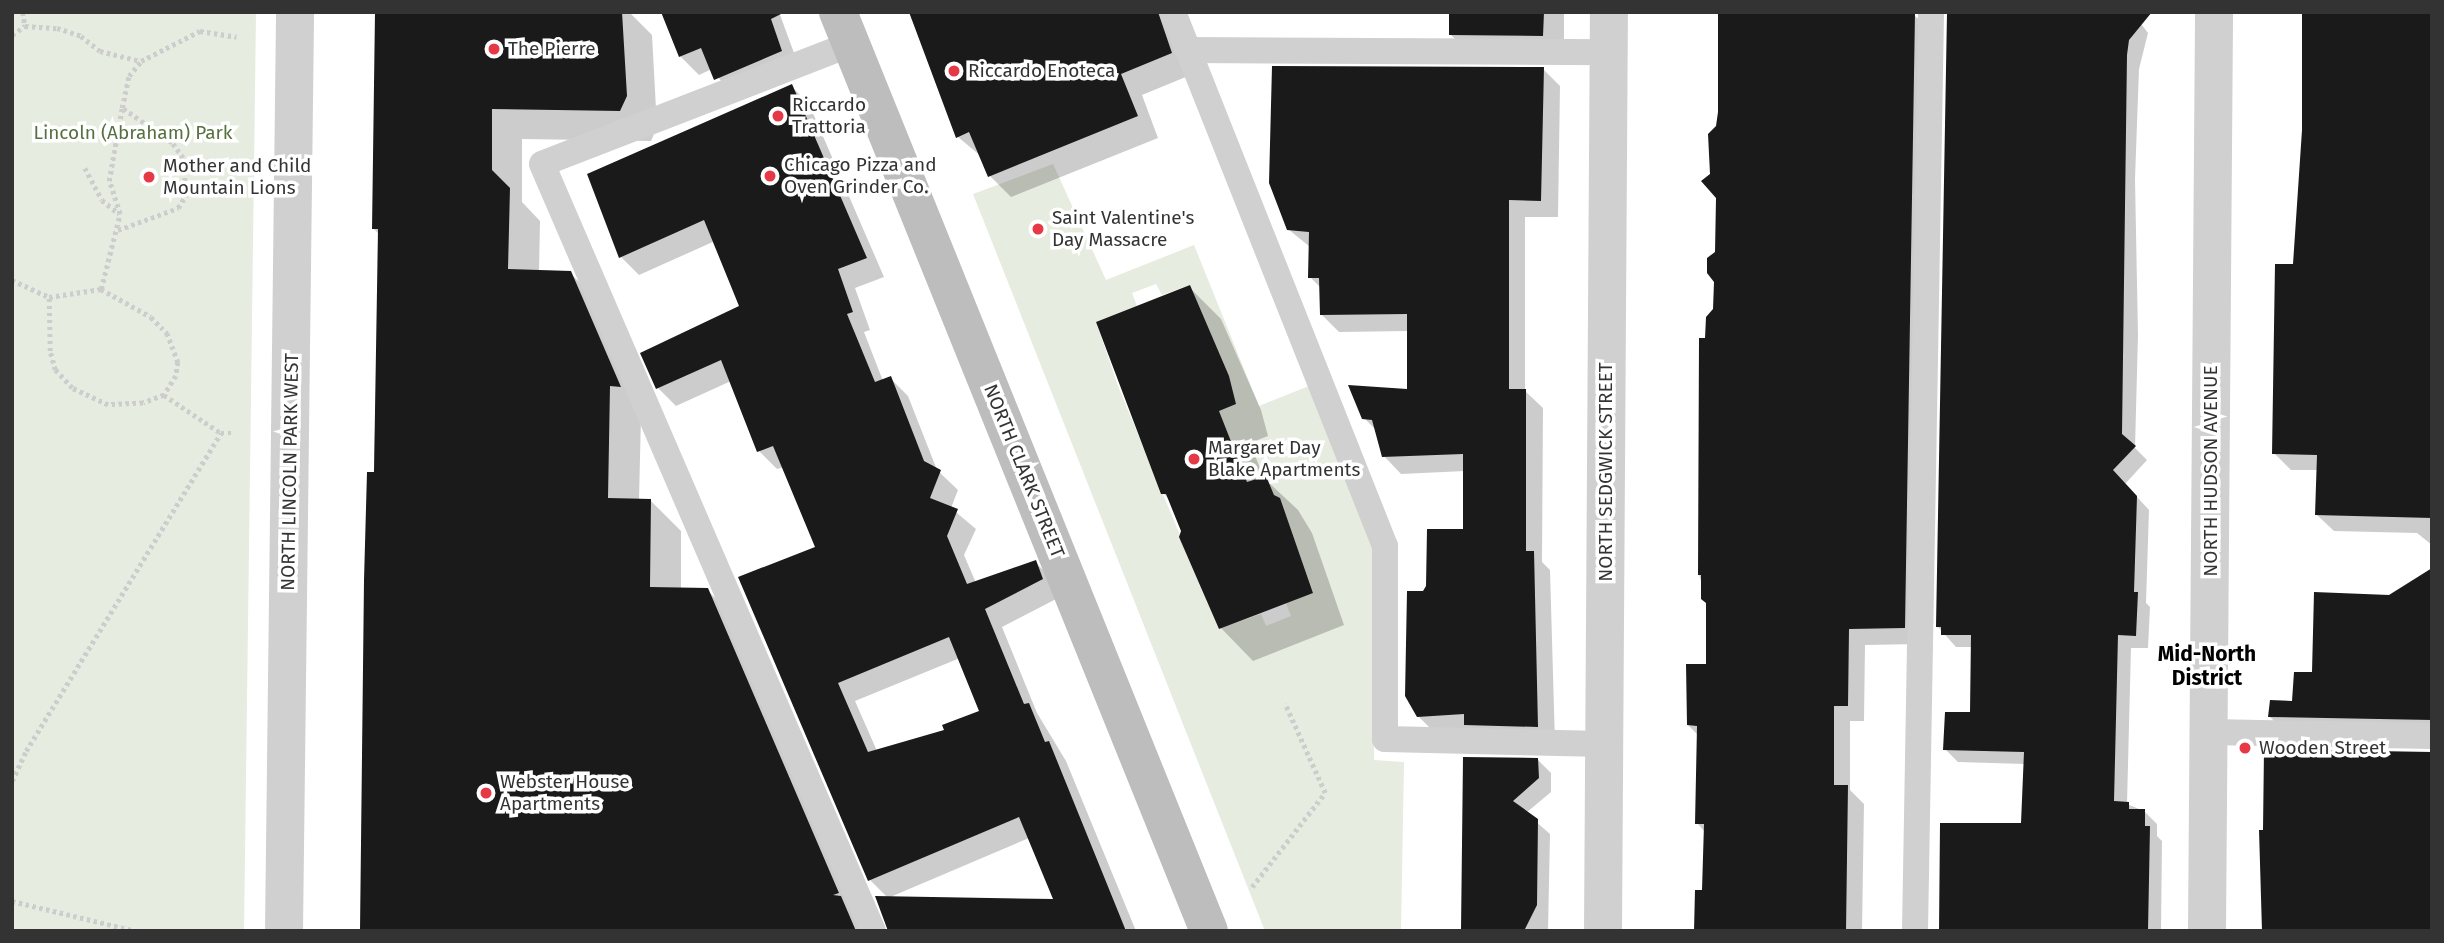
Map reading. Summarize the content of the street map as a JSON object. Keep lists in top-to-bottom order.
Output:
{
  "streets": {
    "main road": ["NORTH CLARK STREET"],
    "street": ["NORTH HUDSON AVENUE", "NORTH LINCOLN PARK WEST", "NORTH SEDGWICK STREET"]
  },
  "districts": ["Mid-North District"],
  "parks": ["Lincoln (Abraham) Park"],
  "places": [
    "The Pierre",
    "Riccardo Enoteca",
    "Riccardo Trattoria",
    "Chicago Pizza and Oven Grinder Co.",
    "Mother and Child Mountain Lions",
    "Saint Valentine's Day Massacre",
    "Margaret Day Blake Apartments",
    "Wooden Street",
    "Webster House Apartments"
  ]
}
